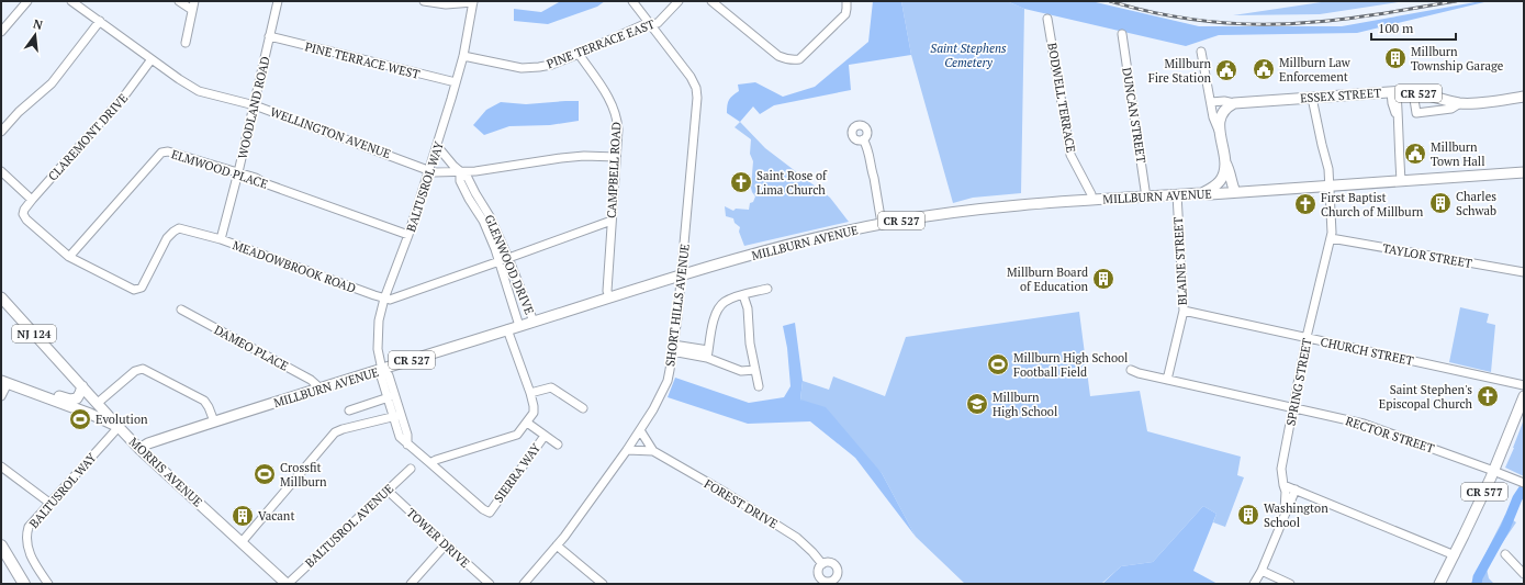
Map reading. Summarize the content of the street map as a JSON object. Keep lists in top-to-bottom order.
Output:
{
  "streets": {
    "main road": [
      "CR 527",
      "ESSEX STREET",
      "MILLBURN AVENUE",
      "NJ 124",
      "MORRIS AVENUE",
      "CR 577"
    ],
    "street": [
      "PINE TERRACE EAST",
      "PINE TERRACE WEST",
      "BODWELL TERRACE",
      "WOODLAND ROAD",
      "DUNCAN STREET",
      "WELLINGTON AVENUE",
      "CLAREMONT DRIVE",
      "ELMWOOD PLACE",
      "CAMPBELL ROAD",
      "BALTUSROL WAY",
      "TAYLOR STREET",
      "BLAINE STREET",
      "GLENWOOD DRIVE",
      "MEADOWBROOK ROAD",
      "SHORT HILLS AVENUE",
      "DAMEO PLACE",
      "CHURCH STREET",
      "SPRING STREET",
      "RECTOR STREET",
      "SIERRA WAY",
      "FOREST DRIVE",
      "BALTUSROL AVENUE",
      "TOWER DRIVE"
    ]
  },
  "crossings": [
    ["PINE TERRACE EAST", "CAMPBELL ROAD"],
    ["PINE TERRACE EAST", "BALTUSROL WAY"],
    ["PINE TERRACE EAST", "SHORT HILLS AVENUE"],
    ["PINE TERRACE WEST", "WOODLAND ROAD"],
    ["PINE TERRACE WEST", "BALTUSROL WAY"],
    ["ESSEX STREET", "SPRING STREET"],
    ["BODWELL TERRACE", "MILLBURN AVENUE"],
    ["WOODLAND ROAD", "WELLINGTON AVENUE"],
    ["WOODLAND ROAD", "ELMWOOD PLACE"],
    ["WOODLAND ROAD", "MEADOWBROOK ROAD"],
    ["DUNCAN STREET", "MILLBURN AVENUE"],
    ["WELLINGTON AVENUE", "CLAREMONT DRIVE"],
    ["WELLINGTON AVENUE", "CAMPBELL ROAD"],
    ["WELLINGTON AVENUE", "BALTUSROL WAY"],
    ["WELLINGTON AVENUE", "GLENWOOD DRIVE"],
    ["CLAREMONT DRIVE", "MEADOWBROOK ROAD"],
    ["ELMWOOD PLACE", "BALTUSROL WAY"],
    ["ELMWOOD PLACE", "MEADOWBROOK ROAD"],
    ["CAMPBELL ROAD", "MILLBURN AVENUE"],
    ["CAMPBELL ROAD", "MEADOWBROOK ROAD"],
    ["BALTUSROL WAY", "MILLBURN AVENUE"],
    ["BALTUSROL WAY", "MEADOWBROOK ROAD"],
    ["BALTUSROL WAY", "NJ 124"],
    ["BALTUSROL WAY", "MORRIS AVENUE"],
    ["BALTUSROL WAY", "SIERRA WAY"],
    ["MILLBURN AVENUE", "BLAINE STREET"],
    ["MILLBURN AVENUE", "GLENWOOD DRIVE"],
    ["MILLBURN AVENUE", "SHORT HILLS AVENUE"],
    ["MILLBURN AVENUE", "DAMEO PLACE"],
    ["MILLBURN AVENUE", "SPRING STREET"],
    ["MILLBURN AVENUE", "MORRIS AVENUE"],
    ["TAYLOR STREET", "SPRING STREET"],
    ["BLAINE STREET", "CHURCH STREET"],
    ["BLAINE STREET", "RECTOR STREET"],
    ["GLENWOOD DRIVE", "MEADOWBROOK ROAD"],
    ["SHORT HILLS AVENUE", "FOREST DRIVE"],
    ["NJ 124", "MORRIS AVENUE"],
    ["CHURCH STREET", "SPRING STREET"],
    ["SPRING STREET", "RECTOR STREET"],
    ["RECTOR STREET", "CR 577"],
    ["MORRIS AVENUE", "BALTUSROL AVENUE"],
    ["BALTUSROL AVENUE", "TOWER DRIVE"]
  ],
  "parks": ["Saint Stephens Cemetery"],
  "places": {
    "building": [
      "Millburn Township Garage",
      "Charles Schwab",
      "Millburn Board of Education",
      "Washington School",
      "Vacant"
    ],
    "public building": ["Millburn Law Enforcement", "Millburn Fire Station", "Millburn Town Hall"],
    "church": ["Saint Rose of Lima Church", "First Baptist Church of Millburn", "Saint Stephen's Episcopal Church"],
    "sports": ["Millburn High School Football Field", "Evolution", "Crossfit Millburn"],
    "school or university": ["Millburn High School"]
  },
  "scale_bar": "100 m",
  "north": "top"
}
